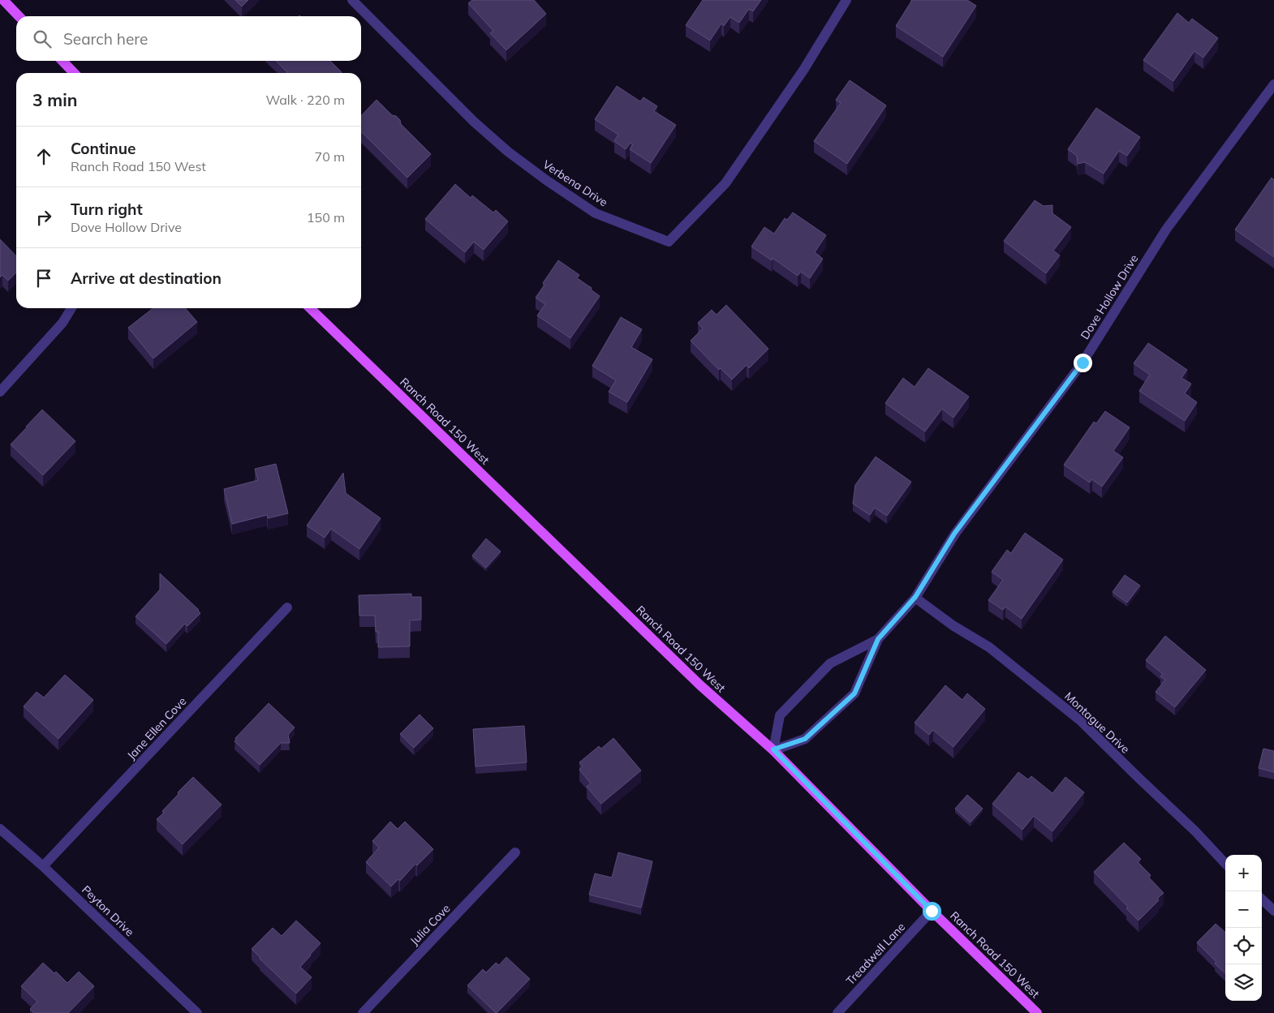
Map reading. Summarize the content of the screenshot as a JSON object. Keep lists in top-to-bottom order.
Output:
{
  "streets": {
    "main road": ["Ranch Road 150 West"],
    "street": [
      "Verbena Drive",
      "Dove Hollow Drive",
      "Montague Drive",
      "Jane Ellen Cove",
      "Peyton Drive",
      "Julia Cove",
      "Treadwell Lane"
    ]
  },
  "crossings": [
    ["Dove Hollow Drive", "Ranch Road 150 West"],
    ["Dove Hollow Drive", "Montague Drive"],
    ["Ranch Road 150 West", "Treadwell Lane"],
    ["Jane Ellen Cove", "Peyton Drive"]
  ],
  "page": {
    "search": "Search here",
    "heading": ["3 min", "Walk · 220 m"],
    "list": [
      ["Continue", "Ranch Road 150 West", "70 m"],
      ["Turn right", "Dove Hollow Drive", "150 m"],
      "Arrive at destination"
    ],
    "map_buttons": ["+", "−"]
  }
}
